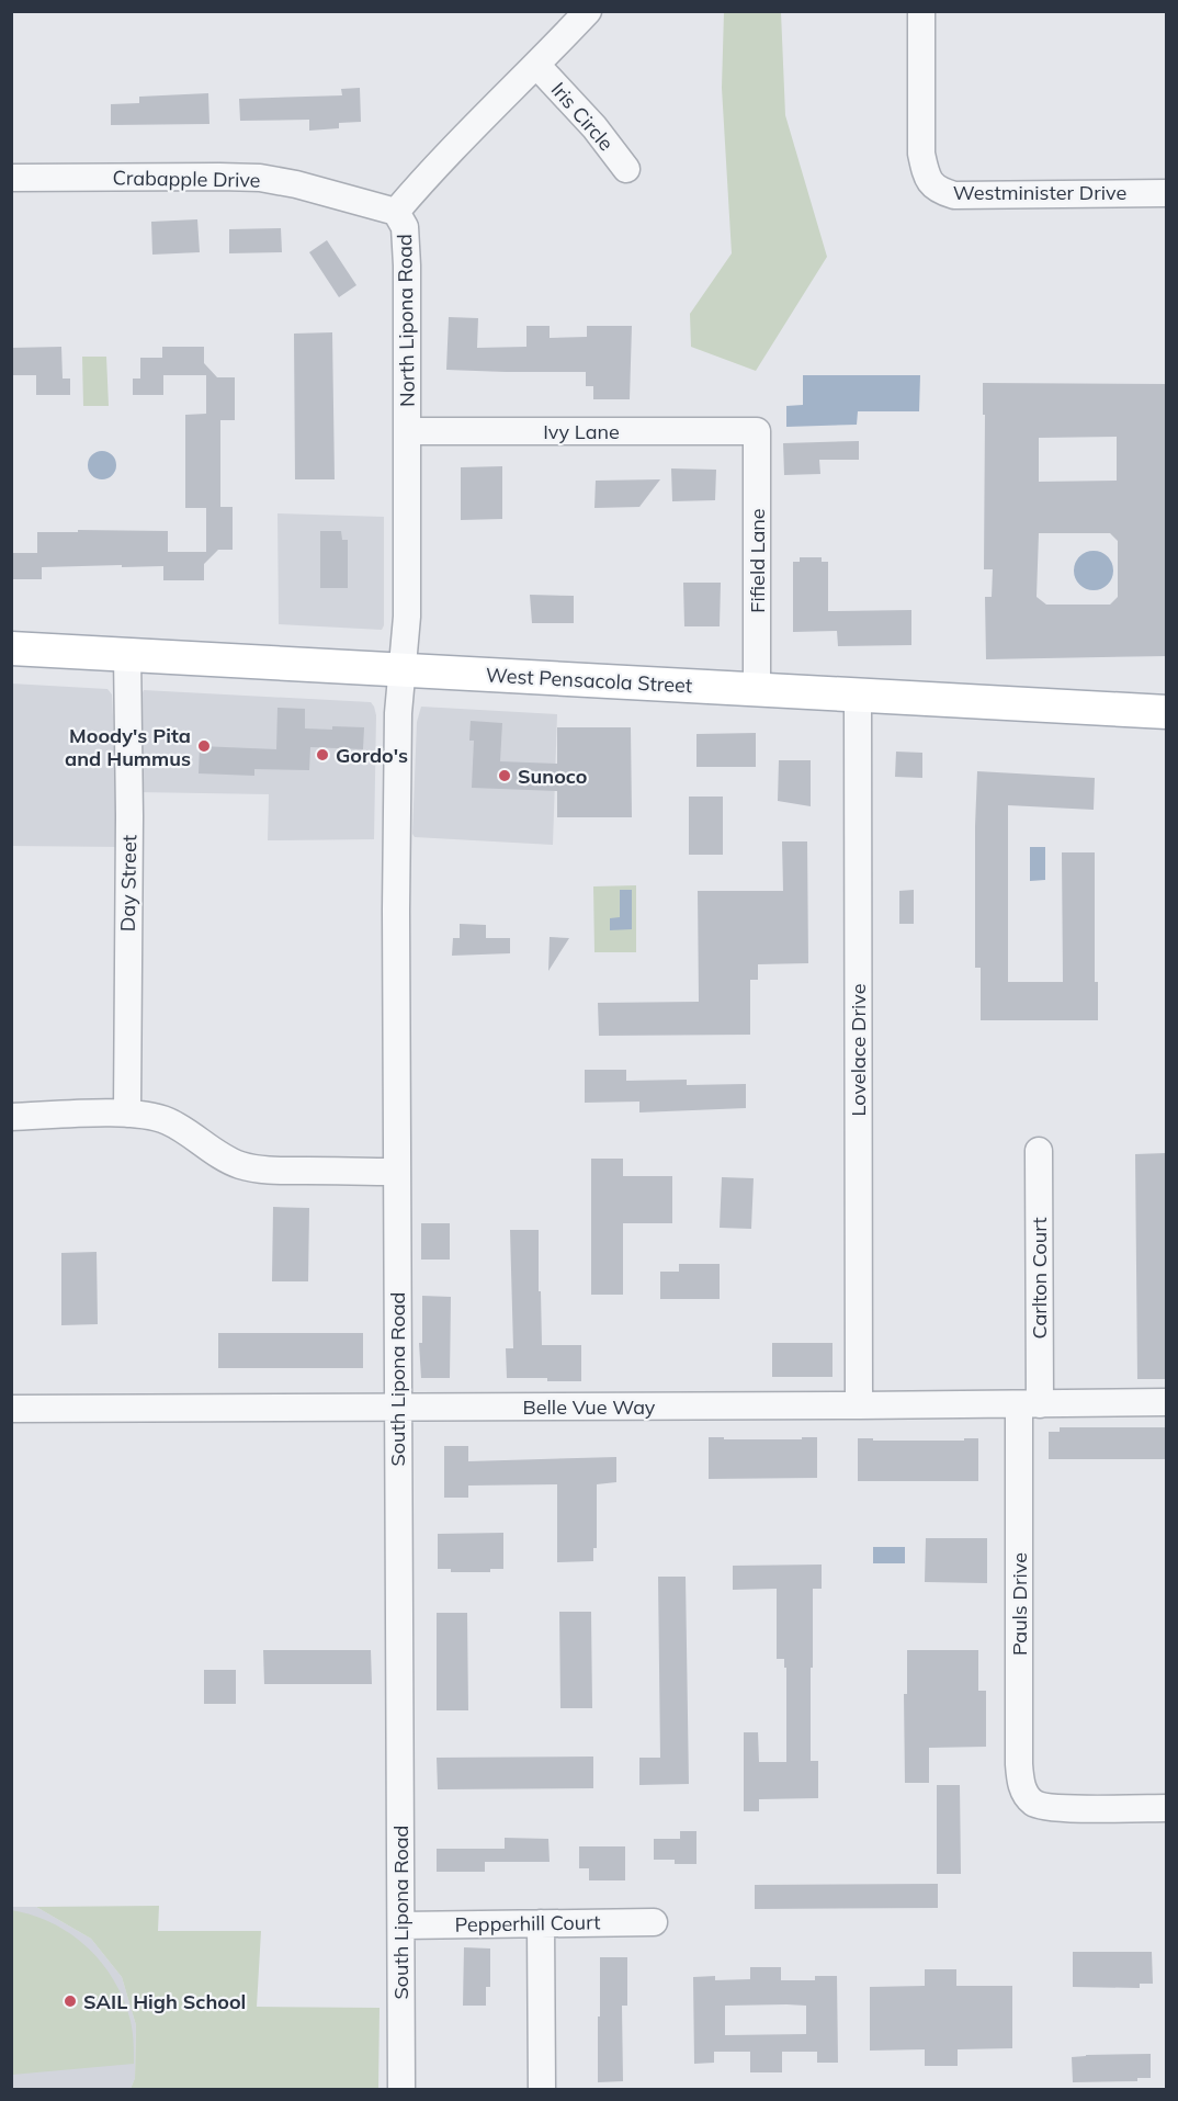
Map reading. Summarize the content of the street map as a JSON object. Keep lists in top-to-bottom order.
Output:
{
  "streets": {
    "main road": ["West Pensacola Street"],
    "street": [
      "Iris Circle",
      "Crabapple Drive",
      "Westminister Drive",
      "North Lipona Road",
      "Ivy Lane",
      "Fifield Lane",
      "Day Street",
      "Lovelace Drive",
      "Carlton Court",
      "South Lipona Road",
      "Belle Vue Way",
      "Pauls Drive",
      "Pepperhill Court"
    ]
  },
  "crossings": [
    ["Iris Circle", "North Lipona Road"],
    ["Crabapple Drive", "North Lipona Road"],
    ["North Lipona Road", "Ivy Lane"],
    ["North Lipona Road", "West Pensacola Street"],
    ["North Lipona Road", "South Lipona Road"],
    ["Ivy Lane", "Fifield Lane"],
    ["Fifield Lane", "West Pensacola Street"],
    ["West Pensacola Street", "Day Street"],
    ["West Pensacola Street", "Lovelace Drive"],
    ["West Pensacola Street", "South Lipona Road"],
    ["Lovelace Drive", "Belle Vue Way"],
    ["Carlton Court", "Belle Vue Way"],
    ["Carlton Court", "Pauls Drive"],
    ["South Lipona Road", "Belle Vue Way"],
    ["South Lipona Road", "Pepperhill Court"],
    ["Belle Vue Way", "Pauls Drive"]
  ],
  "places": [
    "Moody's Pita and Hummus",
    "Gordo's",
    "Sunoco",
    "SAIL High School"
  ]
}
